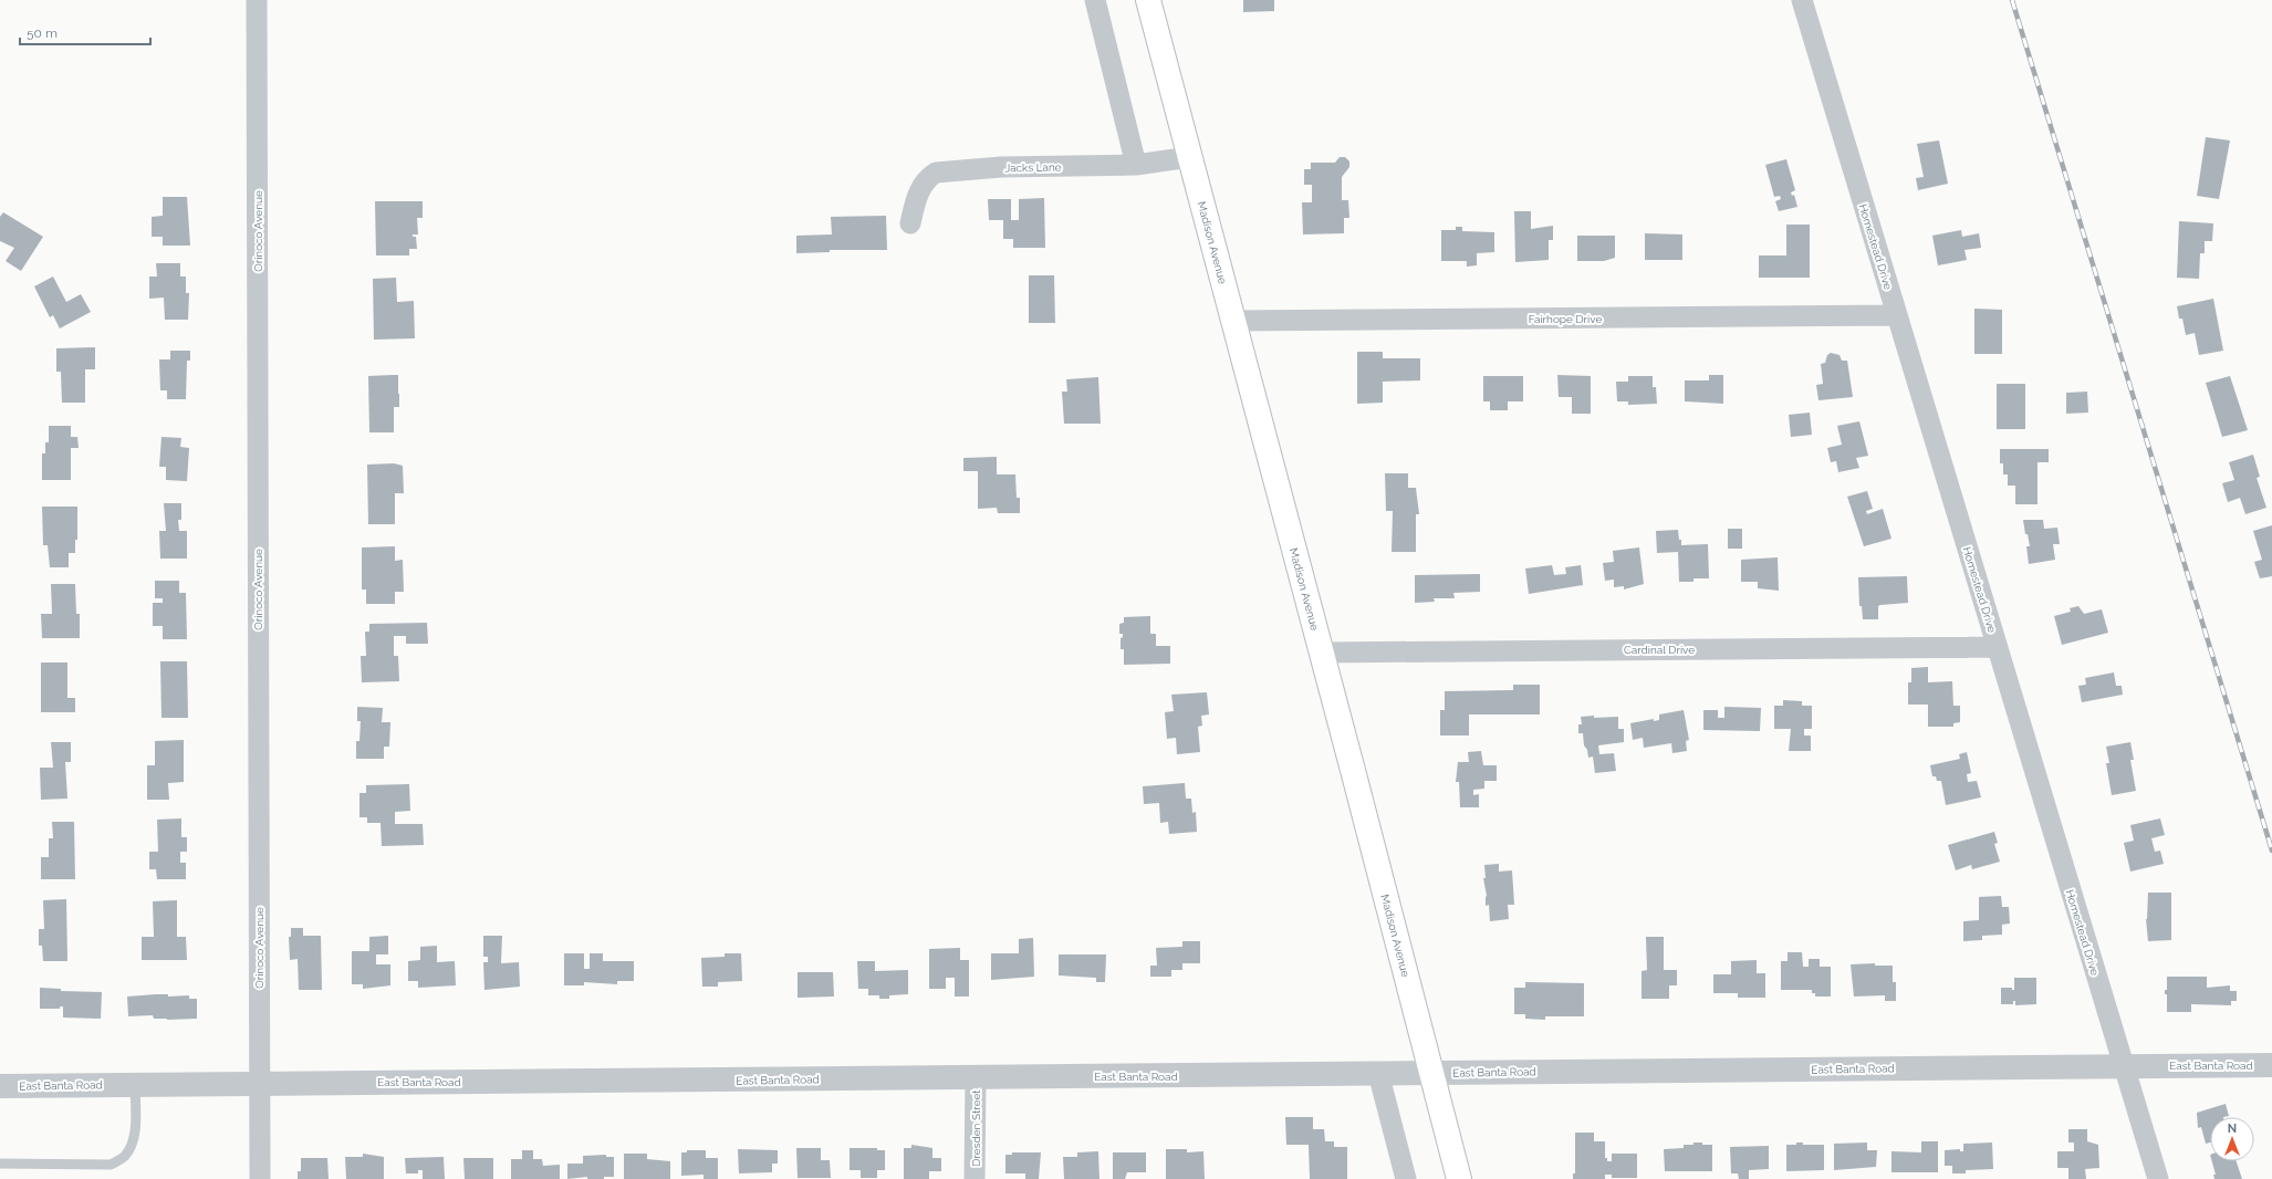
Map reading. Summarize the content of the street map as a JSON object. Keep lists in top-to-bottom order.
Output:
{
  "streets": {
    "main road": ["Madison Avenue"],
    "street": [
      "Jacks Lane",
      "Orinoco Avenue",
      "Homestead Drive",
      "Fairhope Drive",
      "Cardinal Drive",
      "East Banta Road",
      "Dresden Street"
    ]
  },
  "crossings": [
    ["Jacks Lane", "Madison Avenue"],
    ["Orinoco Avenue", "East Banta Road"],
    ["Madison Avenue", "Fairhope Drive"],
    ["Madison Avenue", "Cardinal Drive"],
    ["Madison Avenue", "East Banta Road"],
    ["Homestead Drive", "Fairhope Drive"],
    ["Homestead Drive", "Cardinal Drive"],
    ["Homestead Drive", "East Banta Road"],
    ["East Banta Road", "Dresden Street"]
  ],
  "scale_bar": "50 m",
  "north": "top"
}
